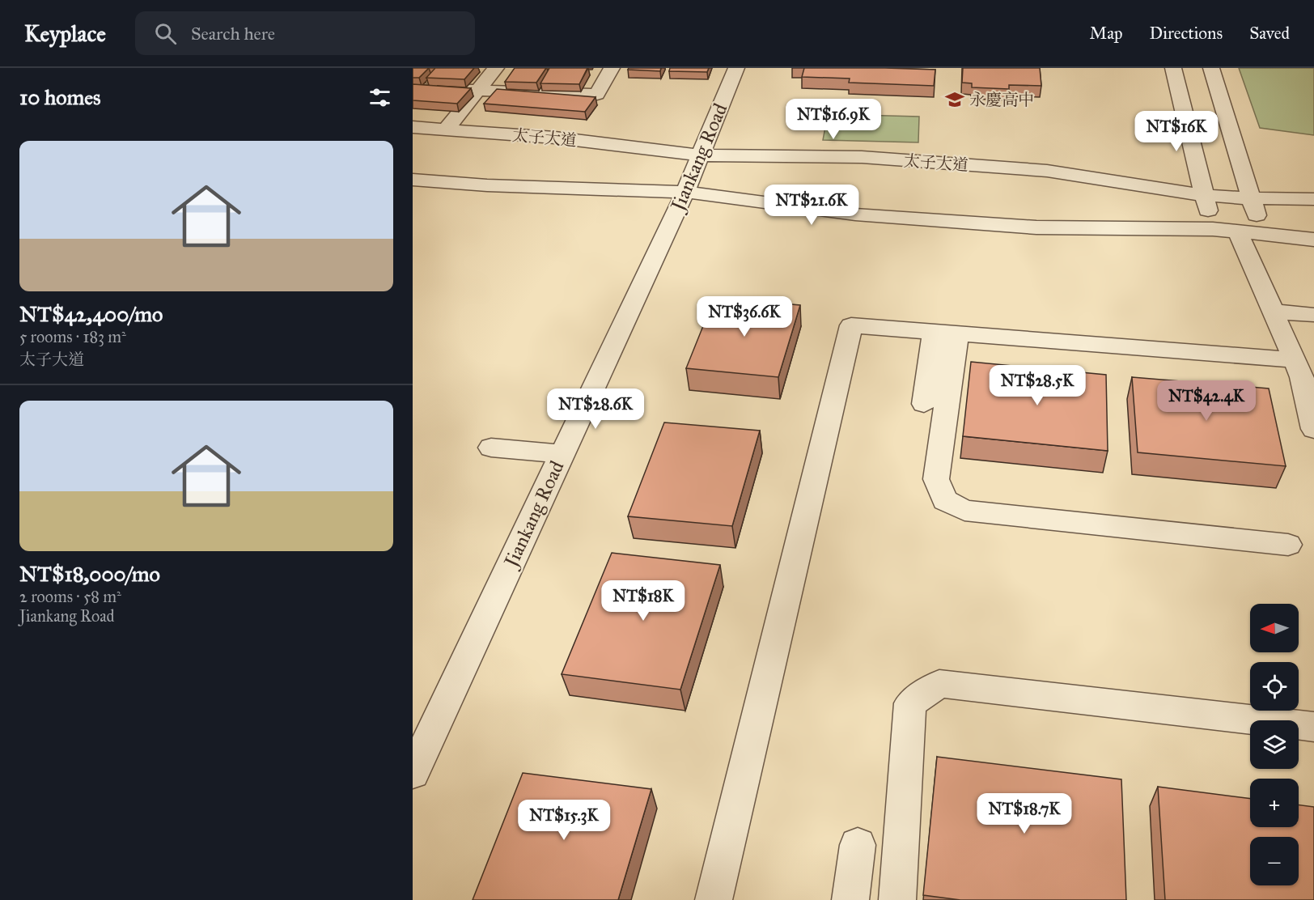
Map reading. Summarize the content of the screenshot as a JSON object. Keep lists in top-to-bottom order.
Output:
{
  "streets": {
    "street": ["太子大道", "Jiankang Road"]
  },
  "crossings": [
    ["太子大道", "Jiankang Road"]
  ],
  "places": {
    "school or university": ["永慶高中"]
  },
  "north": "left",
  "page": {
    "header": "Keyplace",
    "search": "Search here",
    "nav": ["Map", "Directions", "Saved"],
    "heading": "10 homes",
    "price": [
      "NT$16.9K",
      "NT$16K",
      "NT$21.6K",
      "NT$36.6K",
      "NT$28.5K",
      "NT$42.4K",
      "NT$28.6K",
      "NT$18K",
      "NT$18.7K",
      "NT$15.3K"
    ],
    "list": [
      {
        "name": "NT$42,400/mo",
        "note": "5 rooms · 183 m² · 太子大道"
      },
      {
        "name": "NT$18,000/mo",
        "note": "2 rooms · 58 m² · Jiankang Road"
      }
    ],
    "map_buttons": ["+", "−"]
  }
}
